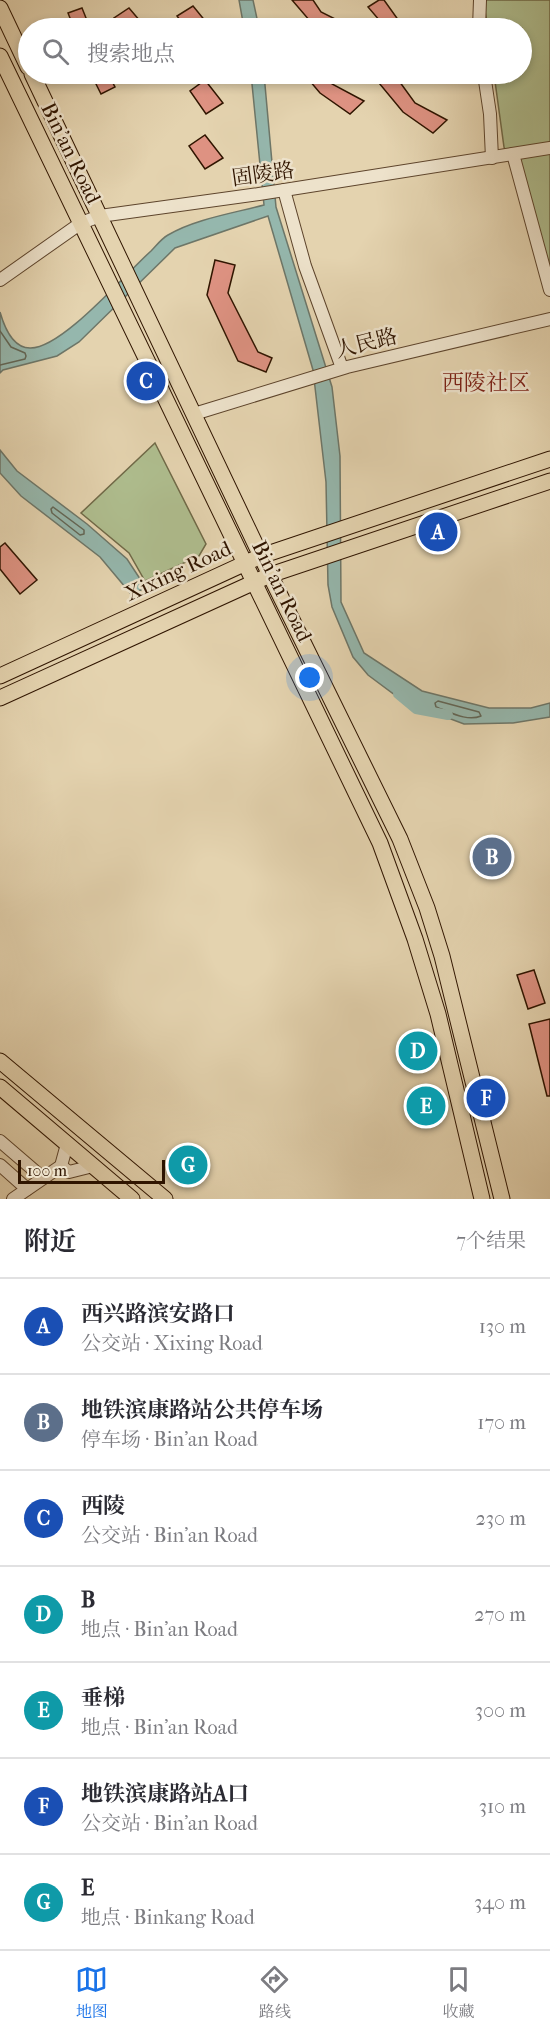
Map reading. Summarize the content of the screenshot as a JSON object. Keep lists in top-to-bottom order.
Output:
{
  "streets": {
    "main road": ["Bin'an Road", "Xixing Road"],
    "street": ["固陵路", "人民路"]
  },
  "crossings": [
    ["Bin'an Road", "固陵路"],
    ["Bin'an Road", "人民路"],
    ["Bin'an Road", "Xixing Road"]
  ],
  "districts": ["西陵社区"],
  "scale_bar": "100 m",
  "page": {
    "search": "搜索地点",
    "pins": [
      "C",
      "A",
      "B",
      "D",
      "F",
      "E",
      "G"
    ],
    "scale": "100 m",
    "heading": ["附近", "7个结果"],
    "list": [
      {
        "mark": "A",
        "name": "西兴路滨安路口",
        "note": "公交站 · Xixing Road",
        "value": "130 m"
      },
      {
        "mark": "B",
        "name": "地铁滨康路站公共停车场",
        "note": "停车场 · Bin'an Road",
        "value": "170 m"
      },
      {
        "mark": "C",
        "name": "西陵",
        "note": "公交站 · Bin'an Road",
        "value": "230 m"
      },
      {
        "mark": "D",
        "name": "B",
        "note": "地点 · Bin'an Road",
        "value": "270 m"
      },
      {
        "mark": "E",
        "name": "垂梯",
        "note": "地点 · Bin'an Road",
        "value": "300 m"
      },
      {
        "mark": "F",
        "name": "地铁滨康路站A口",
        "note": "公交站 · Bin'an Road",
        "value": "310 m"
      },
      {
        "mark": "G",
        "name": "E",
        "note": "地点 · Binkang Road",
        "value": "340 m"
      }
    ],
    "nav": ["地图", "路线", "收藏"]
  }
}
